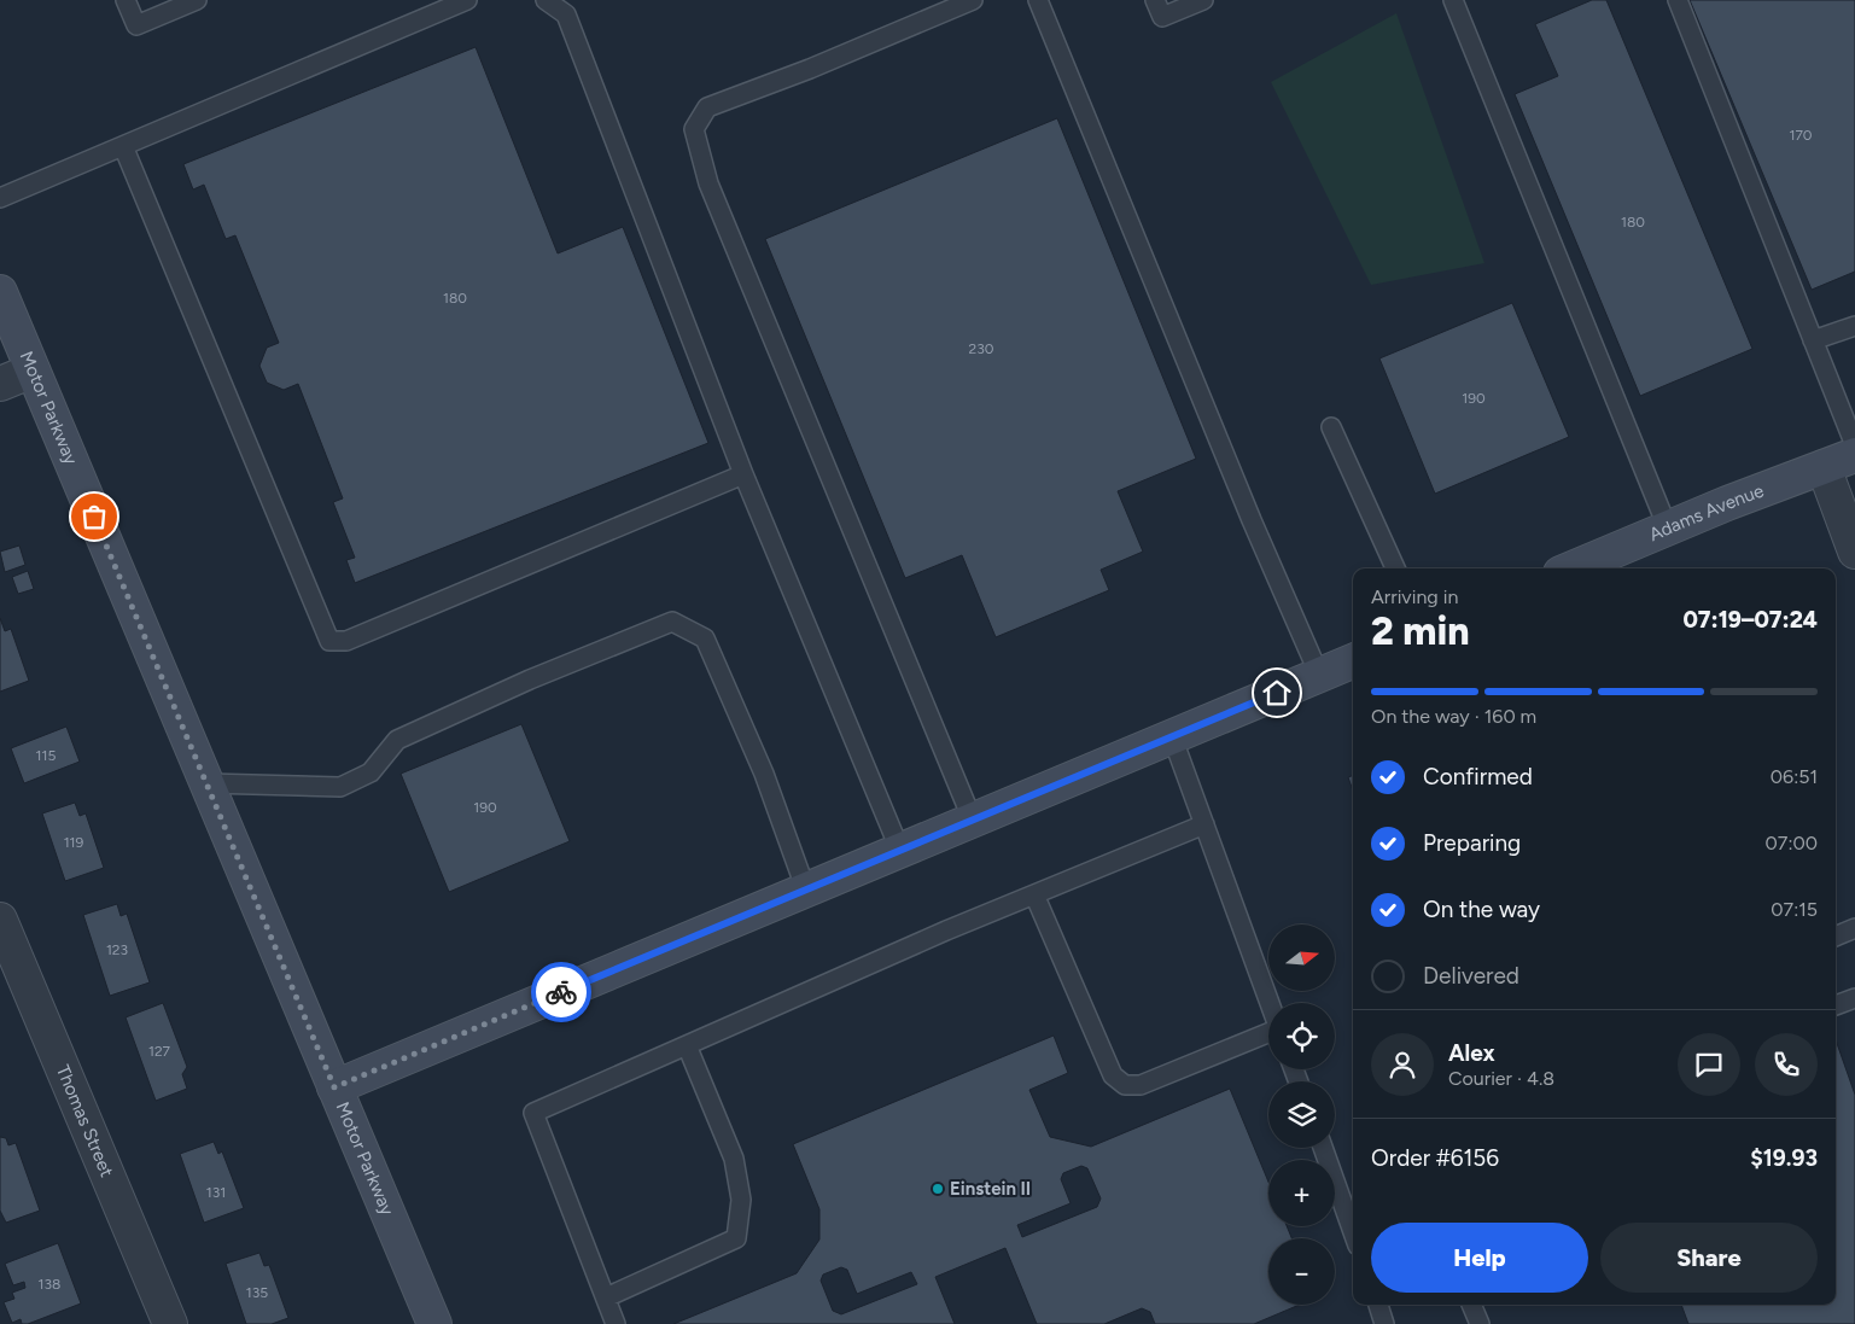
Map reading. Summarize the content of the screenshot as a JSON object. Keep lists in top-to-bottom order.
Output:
{
  "streets": {
    "street": ["Motor Parkway", "Adams Avenue", "Thomas Street"]
  },
  "places": ["Einstein II"],
  "house_numbers": [
    "170",
    "180",
    "180",
    "230",
    "190",
    "115",
    "190",
    "119",
    "123",
    "127",
    "131",
    "138",
    "135"
  ],
  "north": "right",
  "page": {
    "heading": ["2 min", "Arriving in", "07:19–07:24"],
    "panel": [
      "Alex",
      "Courier · 4.8",
      "Order #6156",
      "$19.93"
    ],
    "bar": "On the way · 160 m",
    "list": [
      ["Confirmed", "06:51"],
      ["Preparing", "07:00"],
      ["On the way", "07:15"],
      "Delivered"
    ],
    "map_buttons": ["+", "−"],
    "buttons": ["Help", "Share"]
  }
}
